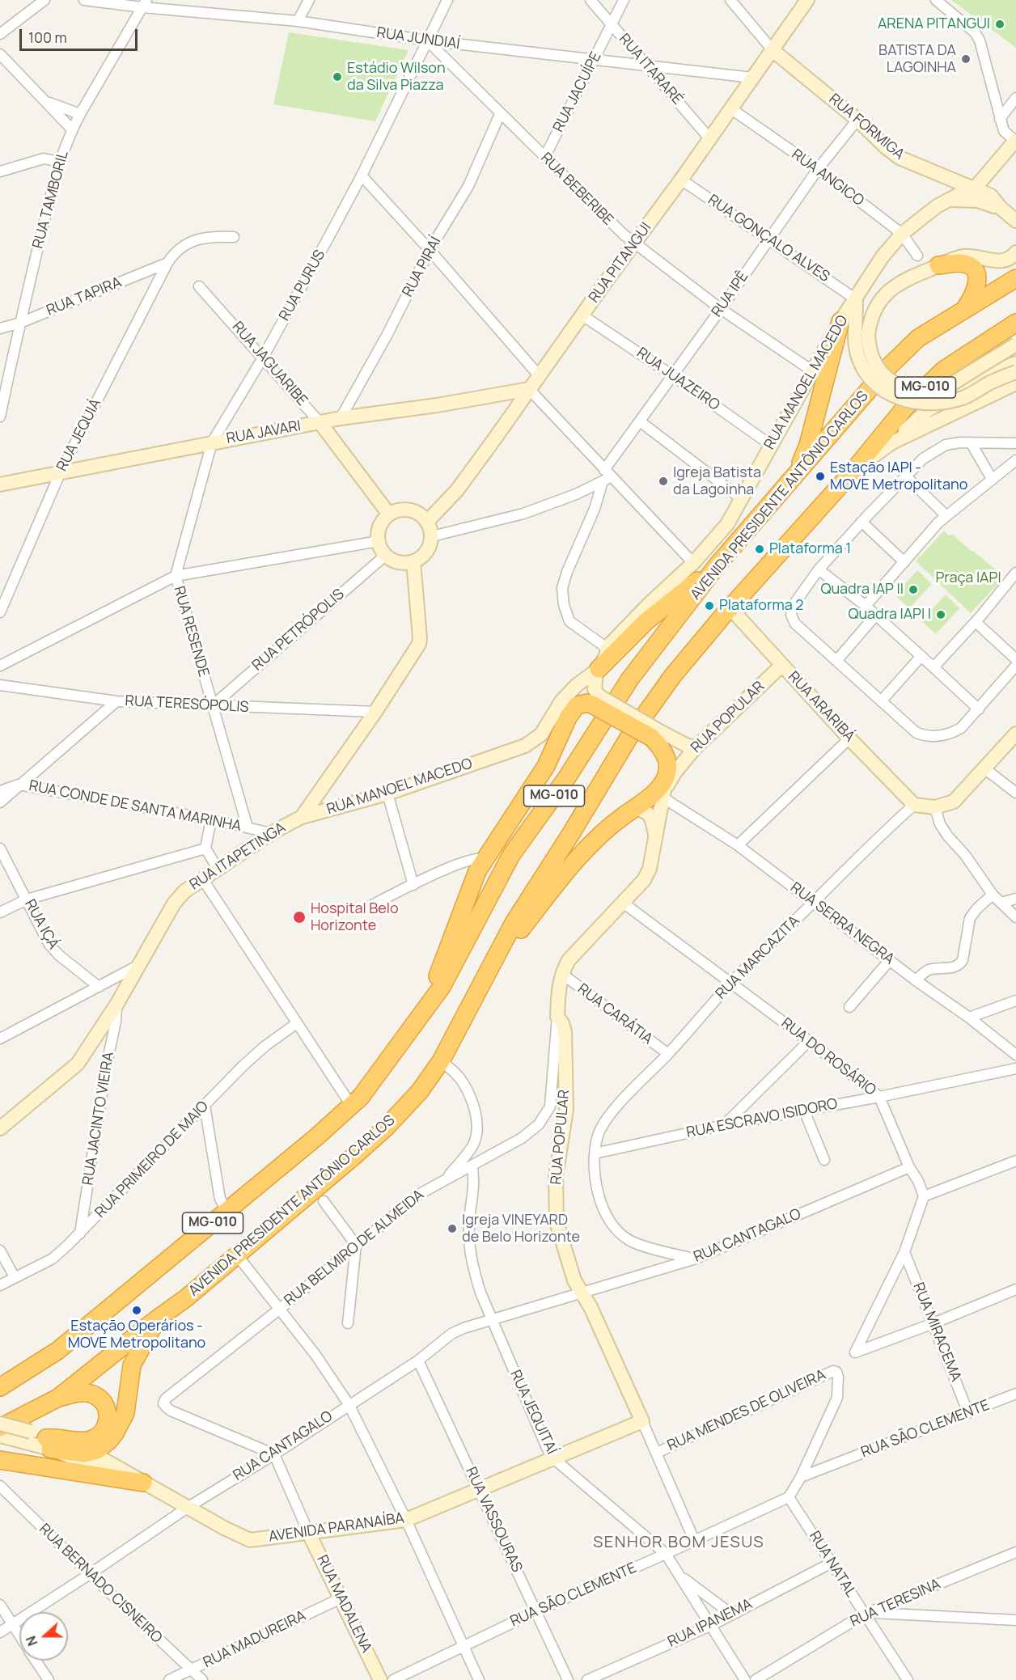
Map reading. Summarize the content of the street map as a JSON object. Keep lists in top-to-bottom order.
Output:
{
  "streets": {
    "highway": ["MG-010", "AVENIDA PRESIDENTE ANTÔNIO CARLOS"],
    "street": [
      "RUA JUNDIAÍ",
      "RUA ITARARÉ",
      "RUA JACUÍPE",
      "RUA FORMIGA",
      "RUA ANGICO",
      "RUA BEBERIBE",
      "RUA TAMBORIL",
      "RUA GONÇALO ALVES",
      "RUA PITANGUI",
      "RUA PIRAÍ",
      "RUA PURUS",
      "RUA IPÊ",
      "RUA TAPIRA",
      "RUA JAGUARIBE",
      "RUA JUAZEIRO",
      "RUA MANOEL MACEDO",
      "RUA JAVARI",
      "RUA JEQUIÁ",
      "RUA PETRÓPOLIS",
      "RUA RESENDE",
      "RUA TERESÓPOLIS",
      "RUA ARARIBÁ",
      "RUA POPULAR",
      "RUA CONDE DE SANTA MARINHA",
      "RUA ITAPETINGA",
      "RUA SERRA NEGRA",
      "RUA IÇÁ",
      "RUA MARCAZITA",
      "RUA CARÁTIA",
      "RUA DO ROSÁRIO",
      "RUA JACINTO VIEIRA",
      "RUA ESCRAVO ISIDORO",
      "RUA PRIMEIRO DE MAIO",
      "RUA CANTAGALO",
      "RUA BELMIRO DE ALMEIDA",
      "RUA MIRACEMA",
      "RUA MENDES DE OLIVEIRA",
      "RUA JEQUITAÍ",
      "RUA SÃO CLEMENTE",
      "RUA VASSOURAS",
      "AVENIDA PARANAÍBA",
      "RUA NATAL",
      "RUA BERNADO CISNEIRO",
      "RUA TERESINA",
      "RUA MADALENA",
      "RUA IPANEMA",
      "RUA MADUREIRA"
    ]
  },
  "crossings": [
    ["RUA JUNDIAÍ", "RUA ITARARÉ"],
    ["RUA JUNDIAÍ", "RUA JACUÍPE"],
    ["RUA JUNDIAÍ", "RUA BEBERIBE"],
    ["RUA JUNDIAÍ", "RUA TAMBORIL"],
    ["RUA JUNDIAÍ", "RUA PITANGUI"],
    ["RUA JUNDIAÍ", "RUA PURUS"],
    ["RUA ITARARÉ", "RUA JACUÍPE"],
    ["RUA ITARARÉ", "RUA PITANGUI"],
    ["RUA JACUÍPE", "RUA BEBERIBE"],
    ["RUA FORMIGA", "RUA PITANGUI"],
    ["RUA FORMIGA", "RUA IPÊ"],
    ["RUA FORMIGA", "RUA MANOEL MACEDO"],
    ["RUA ANGICO", "RUA PITANGUI"],
    ["RUA ANGICO", "RUA IPÊ"],
    ["RUA ANGICO", "RUA MANOEL MACEDO"],
    ["RUA BEBERIBE", "RUA PITANGUI"],
    ["RUA BEBERIBE", "RUA PIRAÍ"],
    ["RUA BEBERIBE", "RUA PURUS"],
    ["RUA BEBERIBE", "RUA IPÊ"],
    ["RUA BEBERIBE", "RUA MANOEL MACEDO"],
    ["RUA TAMBORIL", "RUA TAPIRA"],
    ["RUA GONÇALO ALVES", "RUA PITANGUI"],
    ["RUA GONÇALO ALVES", "RUA IPÊ"],
    ["RUA GONÇALO ALVES", "RUA MANOEL MACEDO"],
    ["RUA PITANGUI", "RUA JAGUARIBE"],
    ["RUA PITANGUI", "RUA JUAZEIRO"],
    ["RUA PITANGUI", "RUA JAVARI"],
    ["RUA PITANGUI", "RUA PETRÓPOLIS"],
    ["RUA PITANGUI", "RUA ITAPETINGA"],
    ["RUA PIRAÍ", "RUA JAVARI"],
    ["RUA PURUS", "RUA JAGUARIBE"],
    ["RUA PURUS", "RUA JAVARI"],
    ["RUA PURUS", "RUA RESENDE"],
    ["RUA IPÊ", "RUA JUAZEIRO"],
    ["RUA IPÊ", "RUA MANOEL MACEDO"],
    ["RUA TAPIRA", "RUA JEQUIÁ"],
    ["RUA JAGUARIBE", "RUA JAVARI"],
    ["RUA JAGUARIBE", "RUA PETRÓPOLIS"],
    ["RUA JAGUARIBE", "RUA ITAPETINGA"],
    ["RUA JUAZEIRO", "RUA MANOEL MACEDO"],
    ["RUA MANOEL MACEDO", "RUA ITAPETINGA"],
    ["RUA JAVARI", "RUA JEQUIÁ"],
    ["AVENIDA PRESIDENTE ANTÔNIO CARLOS", "RUA ARARIBÁ"],
    ["RUA PETRÓPOLIS", "RUA RESENDE"],
    ["RUA PETRÓPOLIS", "RUA TERESÓPOLIS"],
    ["RUA PETRÓPOLIS", "RUA ITAPETINGA"],
    ["RUA RESENDE", "RUA TERESÓPOLIS"],
    ["RUA RESENDE", "RUA CONDE DE SANTA MARINHA"],
    ["RUA TERESÓPOLIS", "RUA ITAPETINGA"],
    ["RUA ARARIBÁ", "RUA POPULAR"],
    ["RUA ARARIBÁ", "RUA MARCAZITA"],
    ["RUA POPULAR", "RUA SERRA NEGRA"],
    ["RUA POPULAR", "RUA CARÁTIA"],
    ["RUA POPULAR", "RUA DO ROSÁRIO"],
    ["RUA POPULAR", "RUA CANTAGALO"],
    ["RUA POPULAR", "RUA BELMIRO DE ALMEIDA"],
    ["RUA CONDE DE SANTA MARINHA", "RUA ITAPETINGA"],
    ["RUA ITAPETINGA", "RUA JACINTO VIEIRA"],
    ["RUA SERRA NEGRA", "RUA MARCAZITA"],
    ["RUA MARCAZITA", "RUA CARÁTIA"],
    ["RUA MARCAZITA", "RUA DO ROSÁRIO"],
    ["RUA MARCAZITA", "RUA ESCRAVO ISIDORO"],
    ["RUA MARCAZITA", "RUA CANTAGALO"],
    ["RUA DO ROSÁRIO", "RUA ESCRAVO ISIDORO"],
    ["RUA DO ROSÁRIO", "RUA CANTAGALO"],
    ["RUA JACINTO VIEIRA", "RUA PRIMEIRO DE MAIO"],
    ["RUA CANTAGALO", "RUA BELMIRO DE ALMEIDA"],
    ["RUA CANTAGALO", "RUA JEQUITAÍ"],
    ["RUA CANTAGALO", "RUA VASSOURAS"],
    ["RUA CANTAGALO", "AVENIDA PARANAÍBA"],
    ["RUA CANTAGALO", "RUA BERNADO CISNEIRO"],
    ["RUA CANTAGALO", "RUA MADALENA"],
    ["RUA BELMIRO DE ALMEIDA", "RUA JEQUITAÍ"],
    ["RUA BELMIRO DE ALMEIDA", "RUA MADALENA"],
    ["RUA MIRACEMA", "RUA SÃO CLEMENTE"],
    ["RUA MENDES DE OLIVEIRA", "RUA SÃO CLEMENTE"],
    ["RUA JEQUITAÍ", "RUA SÃO CLEMENTE"],
    ["RUA JEQUITAÍ", "AVENIDA PARANAÍBA"],
    ["RUA JEQUITAÍ", "RUA IPANEMA"],
    ["RUA SÃO CLEMENTE", "RUA VASSOURAS"],
    ["RUA SÃO CLEMENTE", "RUA NATAL"],
    ["RUA VASSOURAS", "AVENIDA PARANAÍBA"],
    ["AVENIDA PARANAÍBA", "RUA MADALENA"],
    ["RUA NATAL", "RUA TERESINA"],
    ["RUA NATAL", "RUA IPANEMA"],
    ["RUA BERNADO CISNEIRO", "RUA MADUREIRA"],
    ["RUA MADALENA", "RUA MADUREIRA"]
  ],
  "districts": ["SENHOR BOM JESUS"],
  "parks": ["Praça IAPI"],
  "places": [
    "ARENA PITANGUI",
    "BATISTA DA LAGOINHA",
    "Estádio Wilson da Silva Piazza",
    "Estação IAPI - MOVE Metropolitano",
    "Igreja Batista da Lagoinha",
    "Plataforma 1",
    "Quadra IAP II",
    "Plataforma 2",
    "Quadra IAPI I",
    "Hospital Belo Horizonte",
    "Igreja VINEYARD de Belo Horizonte",
    "Estação Operários - MOVE Metropolitano"
  ],
  "scale_bar": "100 m",
  "north": "left"
}
